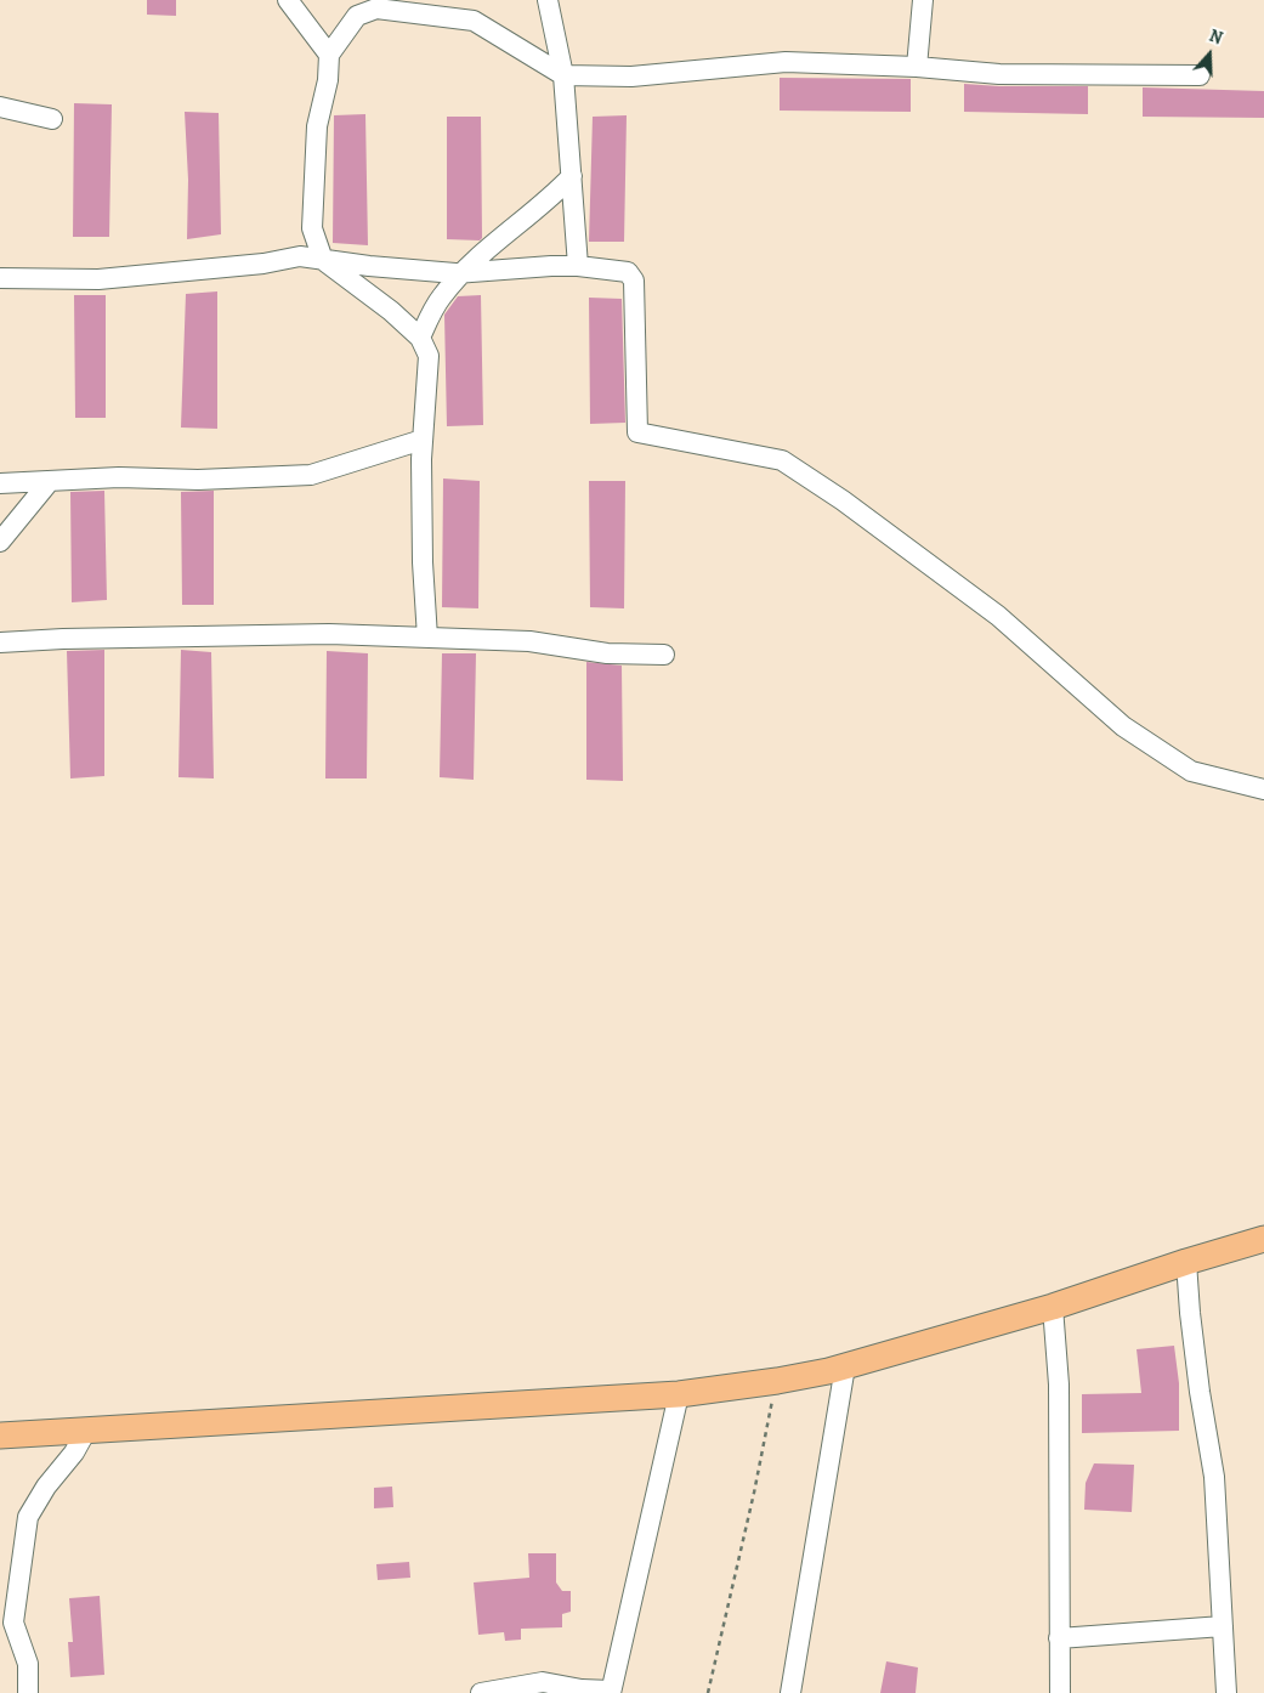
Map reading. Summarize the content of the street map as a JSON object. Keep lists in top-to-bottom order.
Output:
{
  "north": "top"
}
